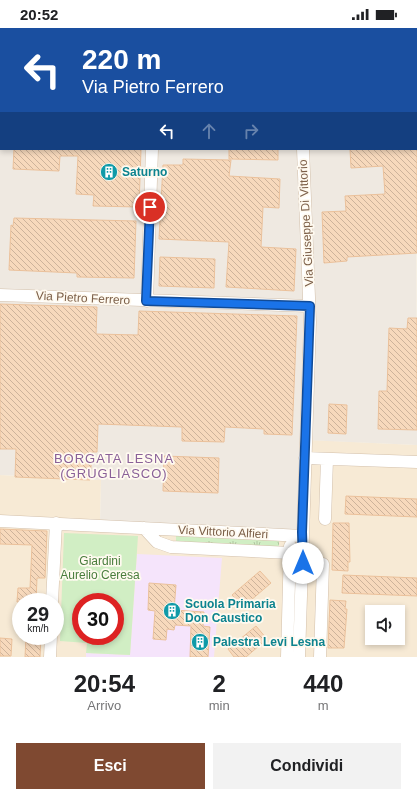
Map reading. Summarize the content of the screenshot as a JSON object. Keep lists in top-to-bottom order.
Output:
{
  "streets": {
    "street": ["Via Giuseppe Di Vittorio", "Via Pietro Ferrero", "Via Vittorio Alfieri"]
  },
  "crossings": [
    ["Via Giuseppe Di Vittorio", "Via Pietro Ferrero"],
    ["Via Giuseppe Di Vittorio", "Via Vittorio Alfieri"]
  ],
  "districts": ["BORGATA LESNA (GRUGLIASCO)"],
  "parks": ["Giardini Aurelio Ceresa"],
  "places": {
    "building": ["Saturno", "Scuola Primaria Don Caustico", "Palestra Levi Lesna"]
  },
  "page": {
    "status": "20:52",
    "turn": ["220 m", "Via Pietro Ferrero"],
    "speed": "29 km/h",
    "limit": "30",
    "eta": [
      "20:54",
      "Arrivo",
      "2",
      "min",
      "440",
      "m"
    ],
    "buttons": ["Esci", "Condividi"]
  }
}
